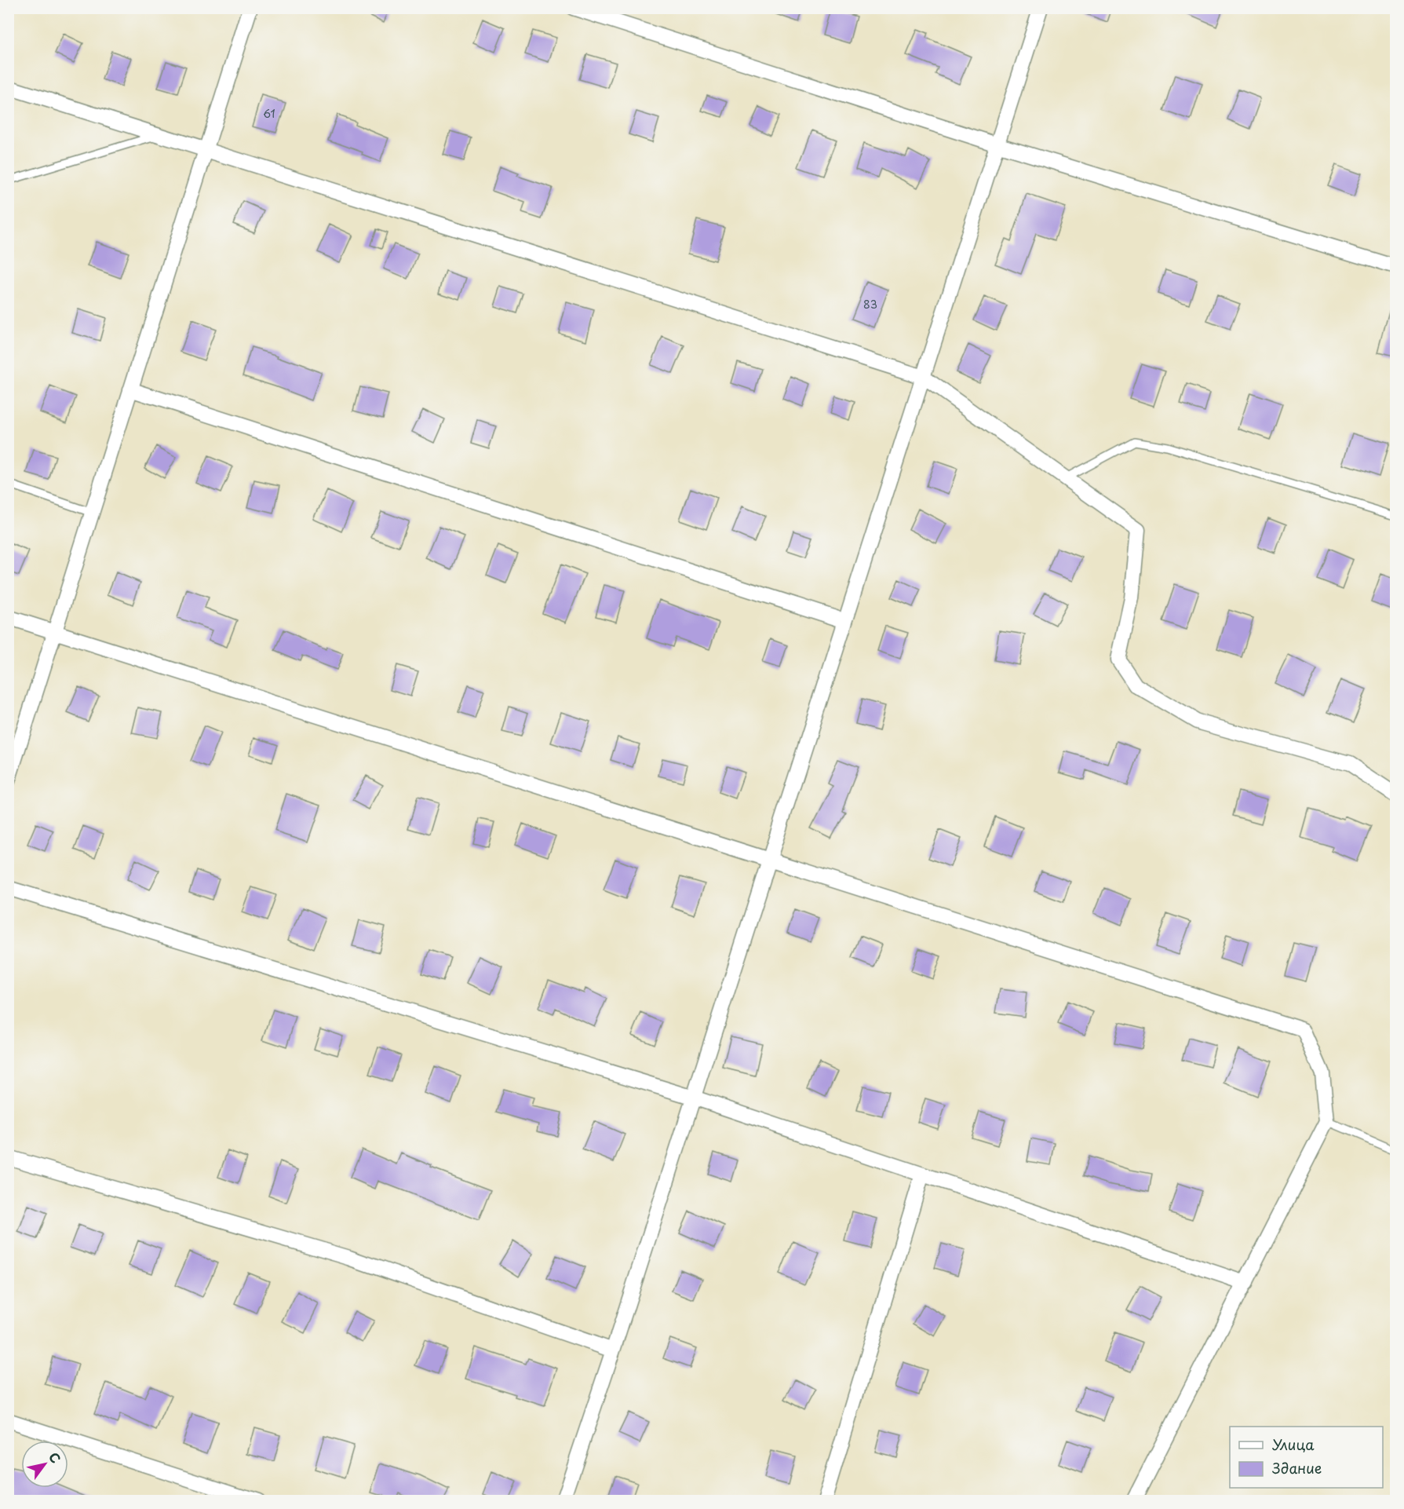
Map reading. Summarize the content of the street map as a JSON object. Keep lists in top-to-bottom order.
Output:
{
  "house_numbers": ["61", "83"],
  "legend": ["Улица", "Здание"],
  "north": "top right"
}
